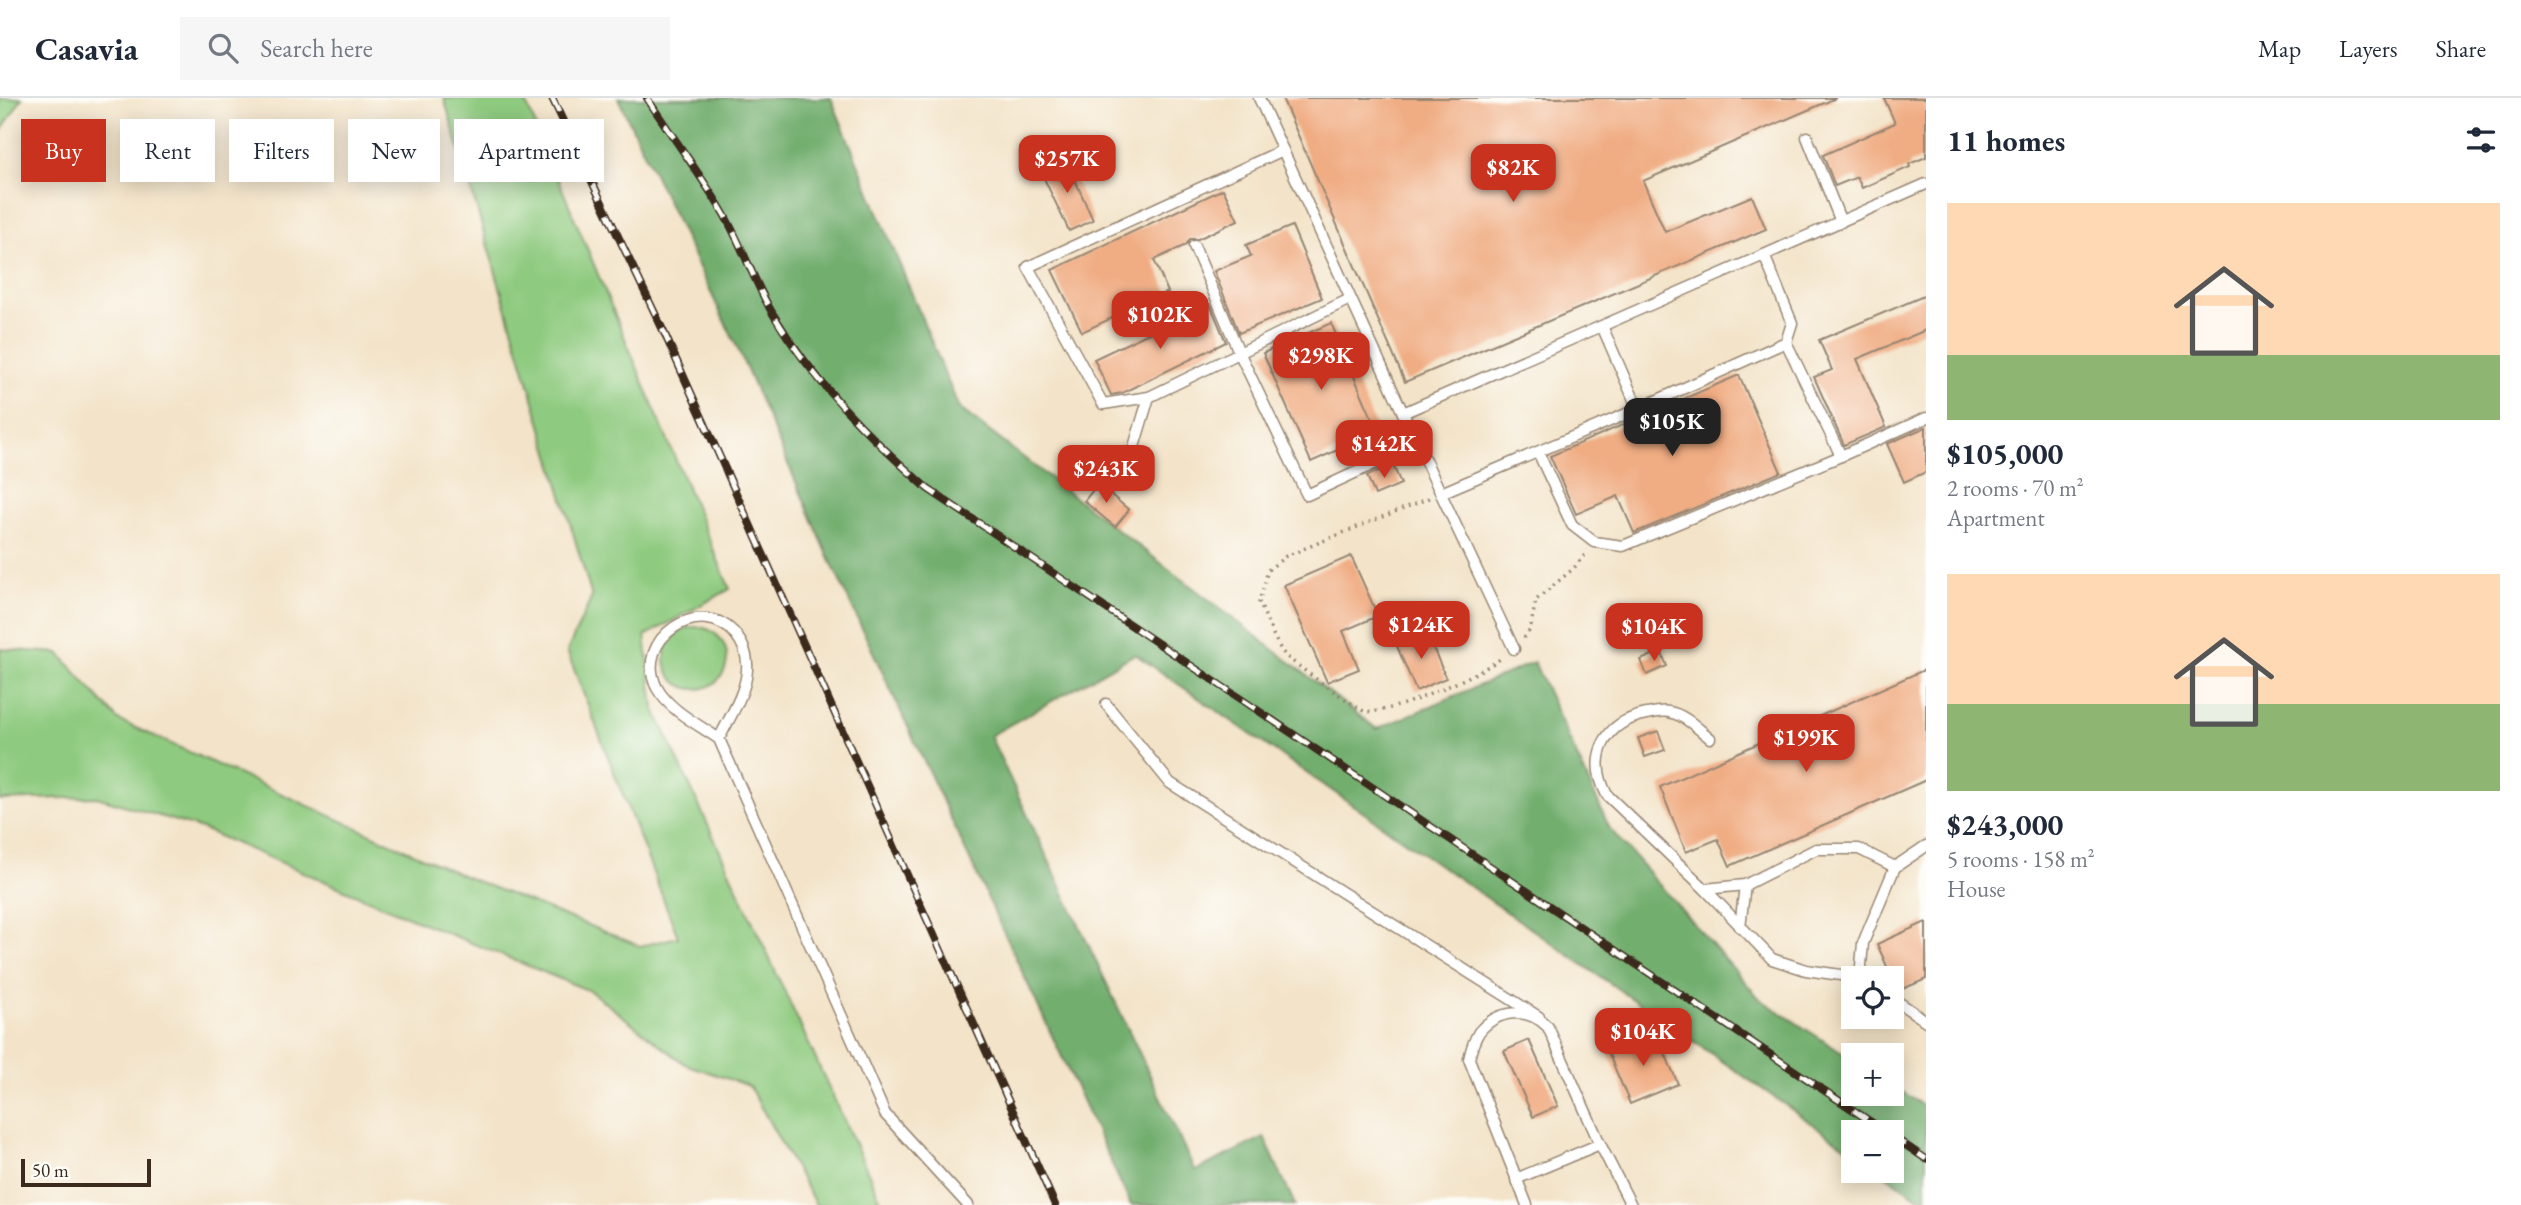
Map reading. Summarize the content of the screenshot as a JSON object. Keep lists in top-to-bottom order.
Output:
{
  "scale_bar": "50 m",
  "page": {
    "header": "Casavia",
    "search": "Search here",
    "nav": ["Map", "Layers", "Share"],
    "heading": "11 homes",
    "chip": [
      "Buy",
      "Rent",
      "Filters",
      "New",
      "Apartment"
    ],
    "price": [
      "$257K",
      "$82K",
      "$102K",
      "$298K",
      "$105K",
      "$142K",
      "$243K",
      "$124K",
      "$104K",
      "$199K",
      "$104K"
    ],
    "list": [
      {
        "name": "$105,000",
        "note": "2 rooms · 70 m² · Apartment"
      },
      {
        "name": "$243,000",
        "note": "5 rooms · 158 m² · House"
      }
    ],
    "map_buttons": ["+", "−"],
    "scale": "50 m"
  }
}
